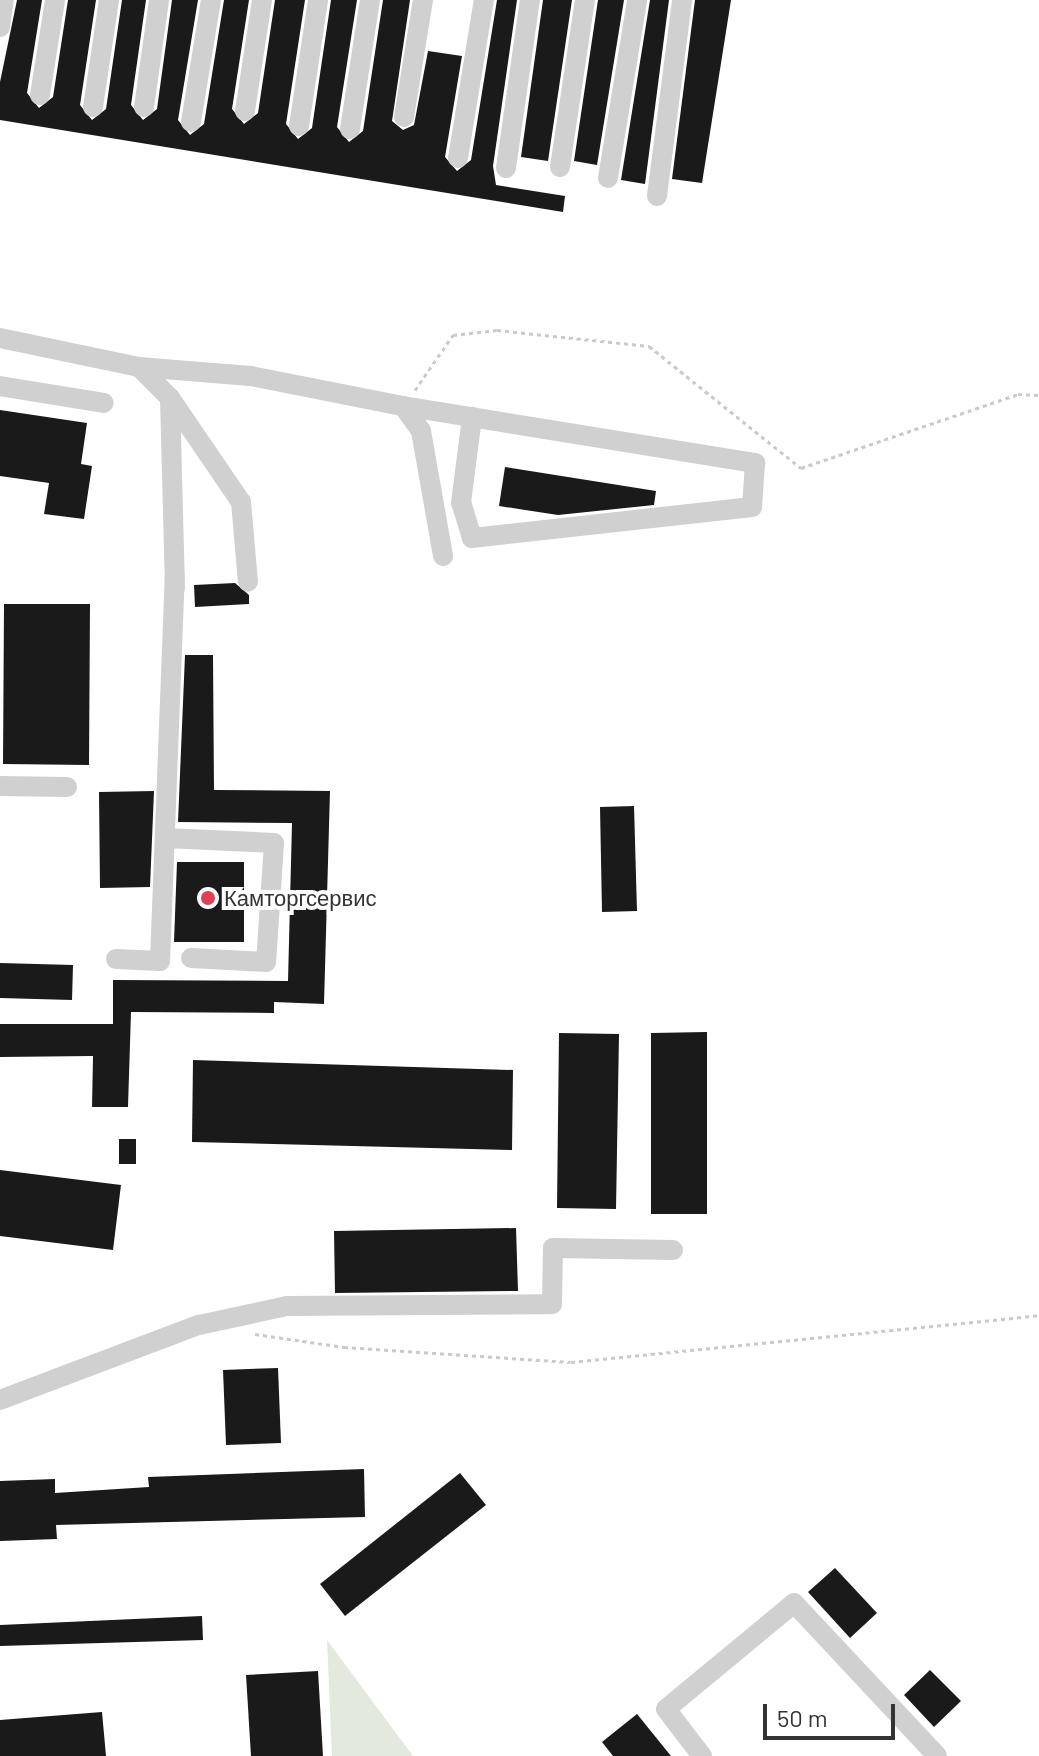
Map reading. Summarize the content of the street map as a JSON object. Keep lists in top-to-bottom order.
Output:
{
  "places": ["Камторгсервис"],
  "scale_bar": "50 m"
}
